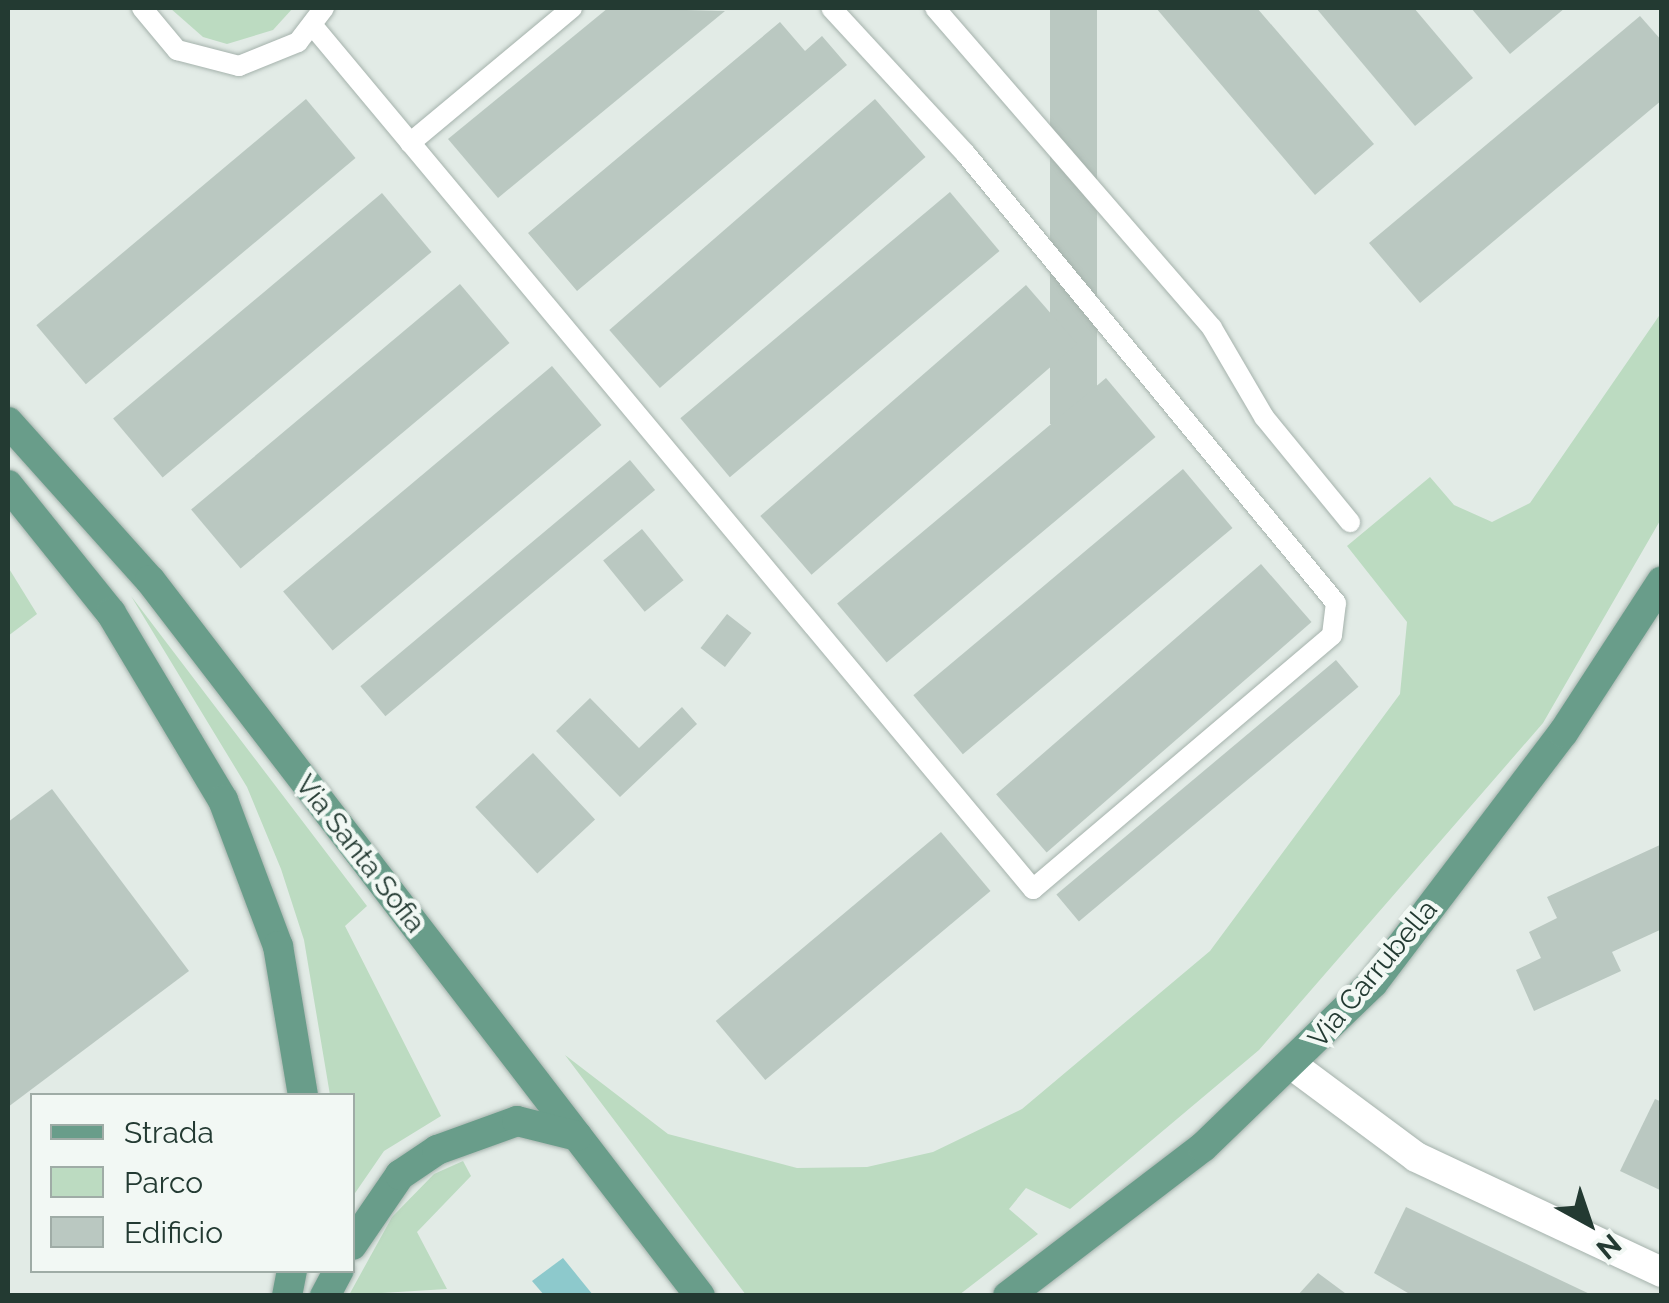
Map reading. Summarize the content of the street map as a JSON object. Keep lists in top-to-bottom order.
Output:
{
  "streets": {
    "main road": ["Via Santa Sofia", "Via Carrubella"]
  },
  "legend": ["Strada", "Parco", "Edificio"],
  "north": "bottom right"
}
